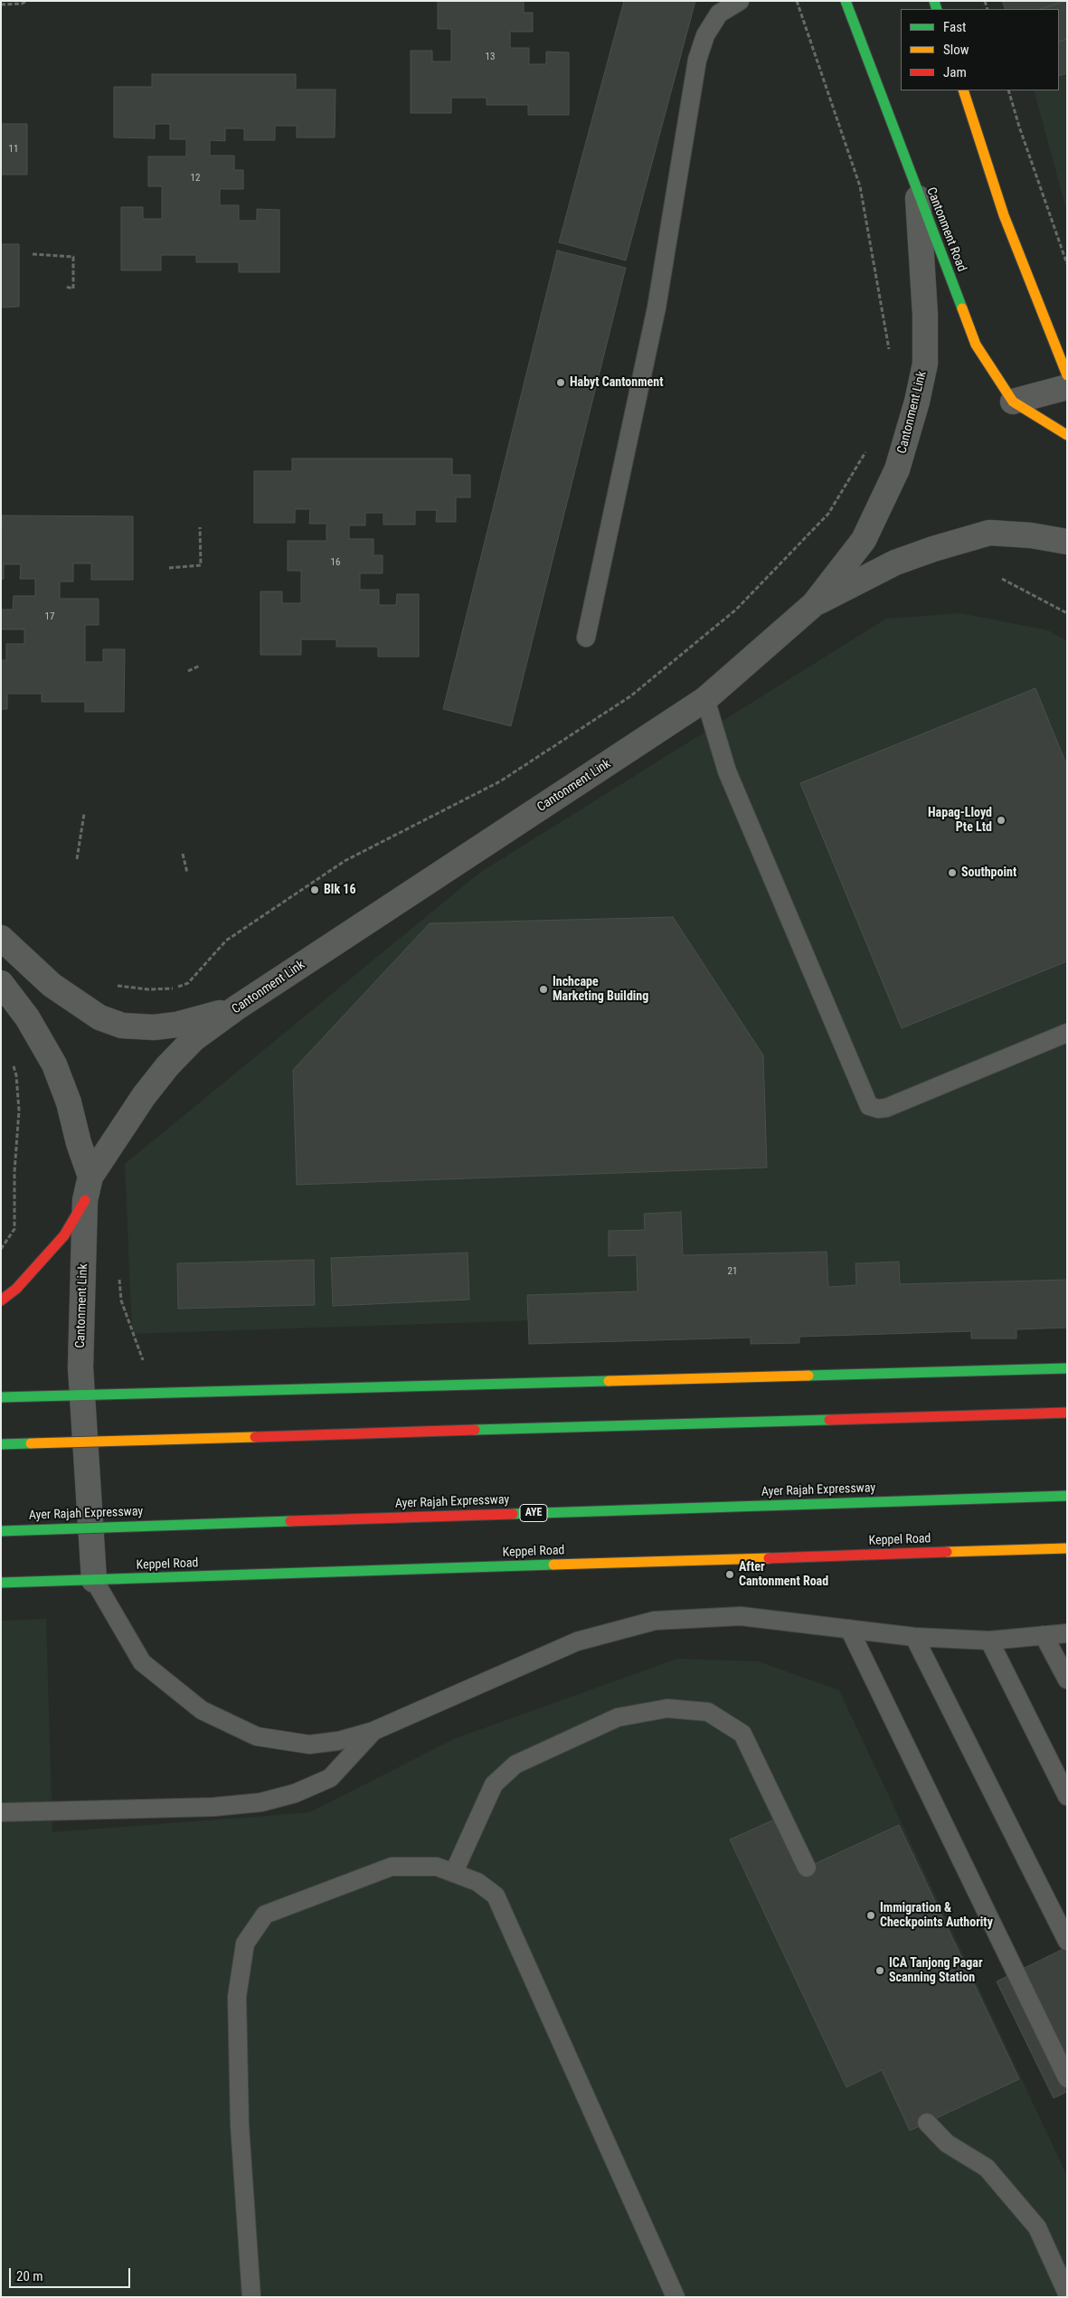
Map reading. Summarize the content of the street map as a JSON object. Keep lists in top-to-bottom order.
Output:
{
  "streets": {
    "main road": [
      "Cantonment Road",
      "Ayer Rajah Expressway",
      "AYE",
      "Keppel Road"
    ],
    "street": ["Cantonment Link"]
  },
  "crossings": [
    ["Cantonment Road", "Cantonment Link"],
    ["Cantonment Link", "Keppel Road"]
  ],
  "places": [
    "Habyt Cantonment",
    "Hapag-Lloyd Pte Ltd",
    "Southpoint",
    "Blk 16",
    "Inchcape Marketing Building",
    "After Cantonment Road",
    "Immigration & Checkpoints Authority",
    "ICA Tanjong Pagar Scanning Station"
  ],
  "house_numbers": [
    "13",
    "11",
    "12",
    "16",
    "17",
    "21"
  ],
  "legend": ["Fast", "Slow", "Jam"],
  "scale_bar": "20 m"
}
